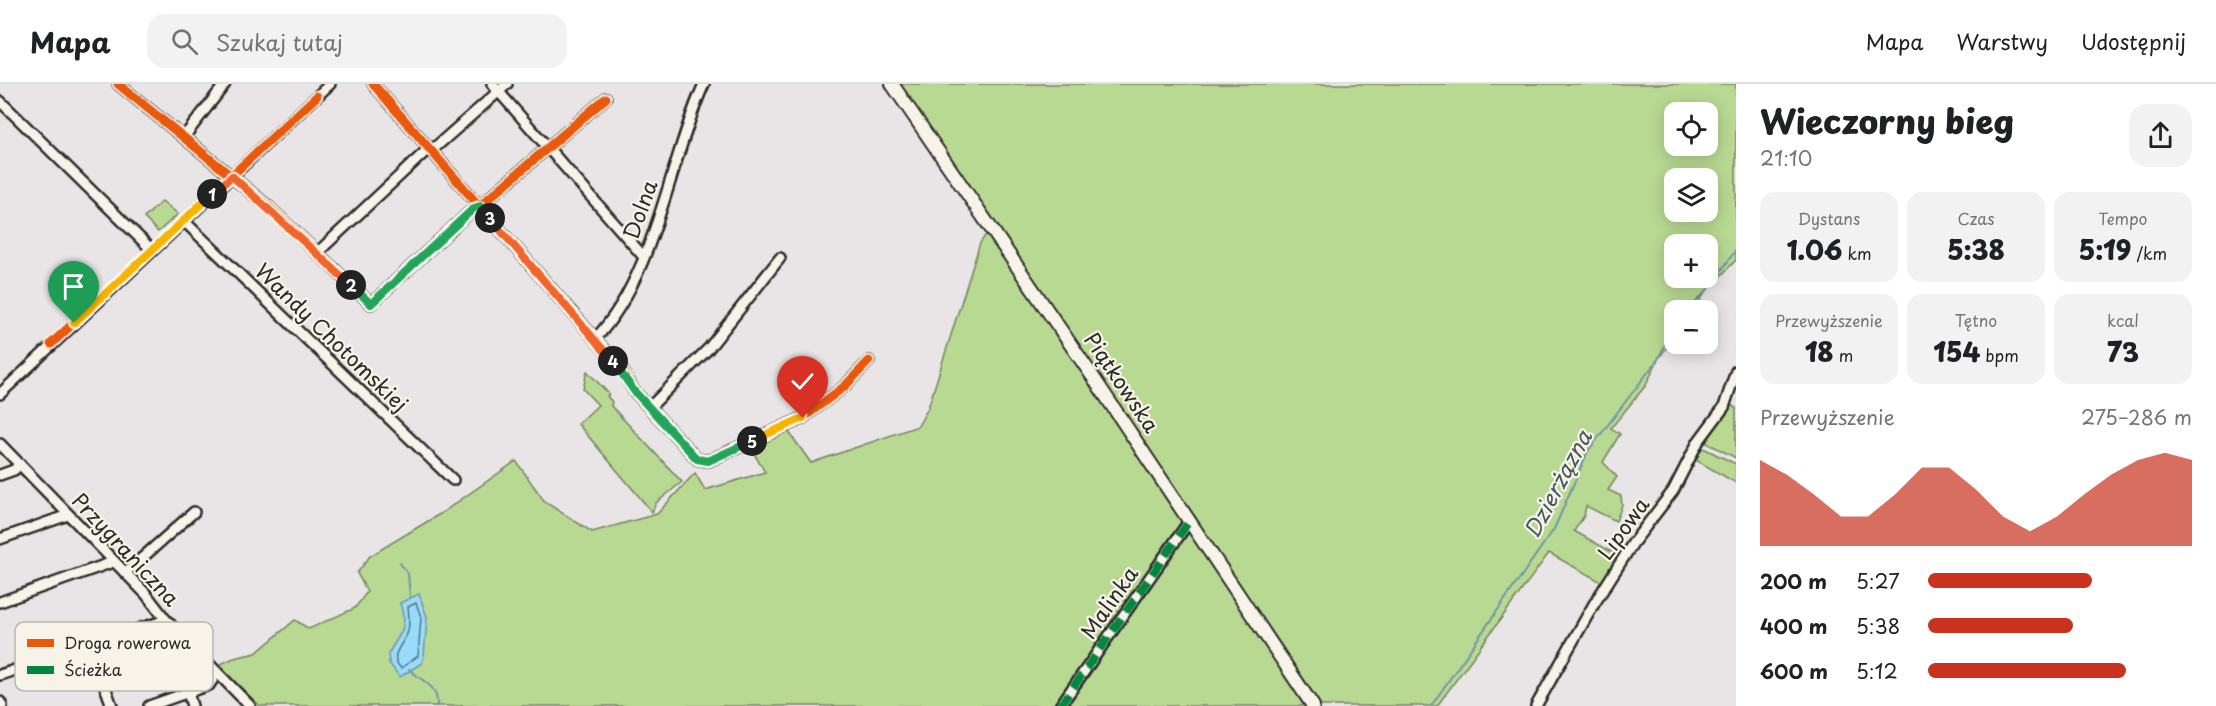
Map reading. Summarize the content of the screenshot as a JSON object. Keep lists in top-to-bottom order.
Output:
{
  "streets": {
    "main road": ["Piątkowska"],
    "street": [
      "Dolna",
      "Wandy Chotomskiej",
      "Lipowa",
      "Przygraniczna",
      "Malinka"
    ]
  },
  "crossings": [
    ["Piątkowska", "Malinka"]
  ],
  "water": ["Dzierżązna"],
  "legend": ["Droga rowerowa", "Ścieżka"],
  "page": {
    "header": "Mapa",
    "search": "Szukaj tutaj",
    "nav": ["Mapa", "Warstwy", "Udostępnij"],
    "heading": ["Wieczorny bieg", "21:10"],
    "map_buttons": ["+", "−"],
    "pins": [
      "1",
      "3",
      "2",
      "4",
      "5"
    ],
    "stats": [
      ["Dystans", "1.06 km"],
      ["Czas", "5:38"],
      ["Tempo", "5:19 /km"],
      ["Przewyższenie", "18 m"],
      ["Tętno", "154 bpm"],
      ["kcal", "73"]
    ],
    "chart": ["Przewyższenie", "275–286 m"],
    "list": [
      {
        "name": "200 m",
        "note": "5:27"
      },
      {
        "name": "400 m",
        "note": "5:38"
      },
      {
        "name": "600 m",
        "note": "5:12"
      }
    ]
  }
}
